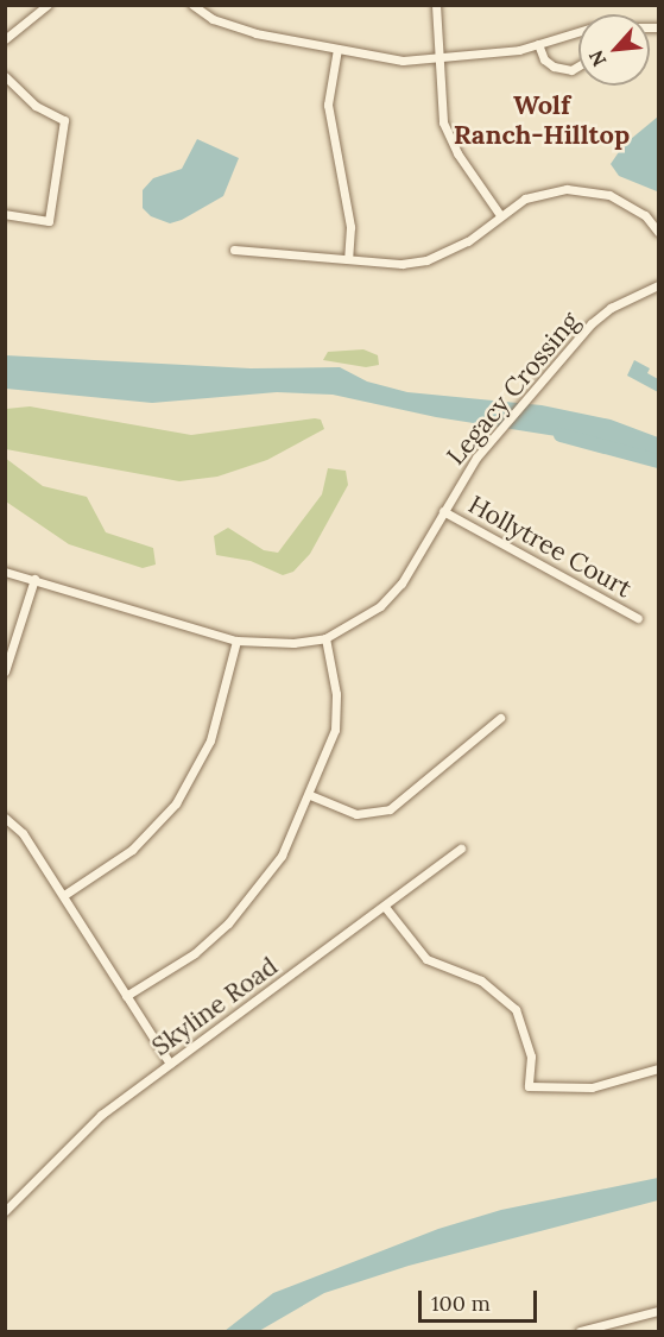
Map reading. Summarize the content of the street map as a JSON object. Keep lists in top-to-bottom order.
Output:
{
  "streets": {
    "street": ["Legacy Crossing", "Hollytree Court", "Skyline Road"]
  },
  "crossings": [
    ["Legacy Crossing", "Hollytree Court"]
  ],
  "districts": ["Wolf Ranch-Hilltop"],
  "scale_bar": "100 m",
  "north": "bottom left"
}
